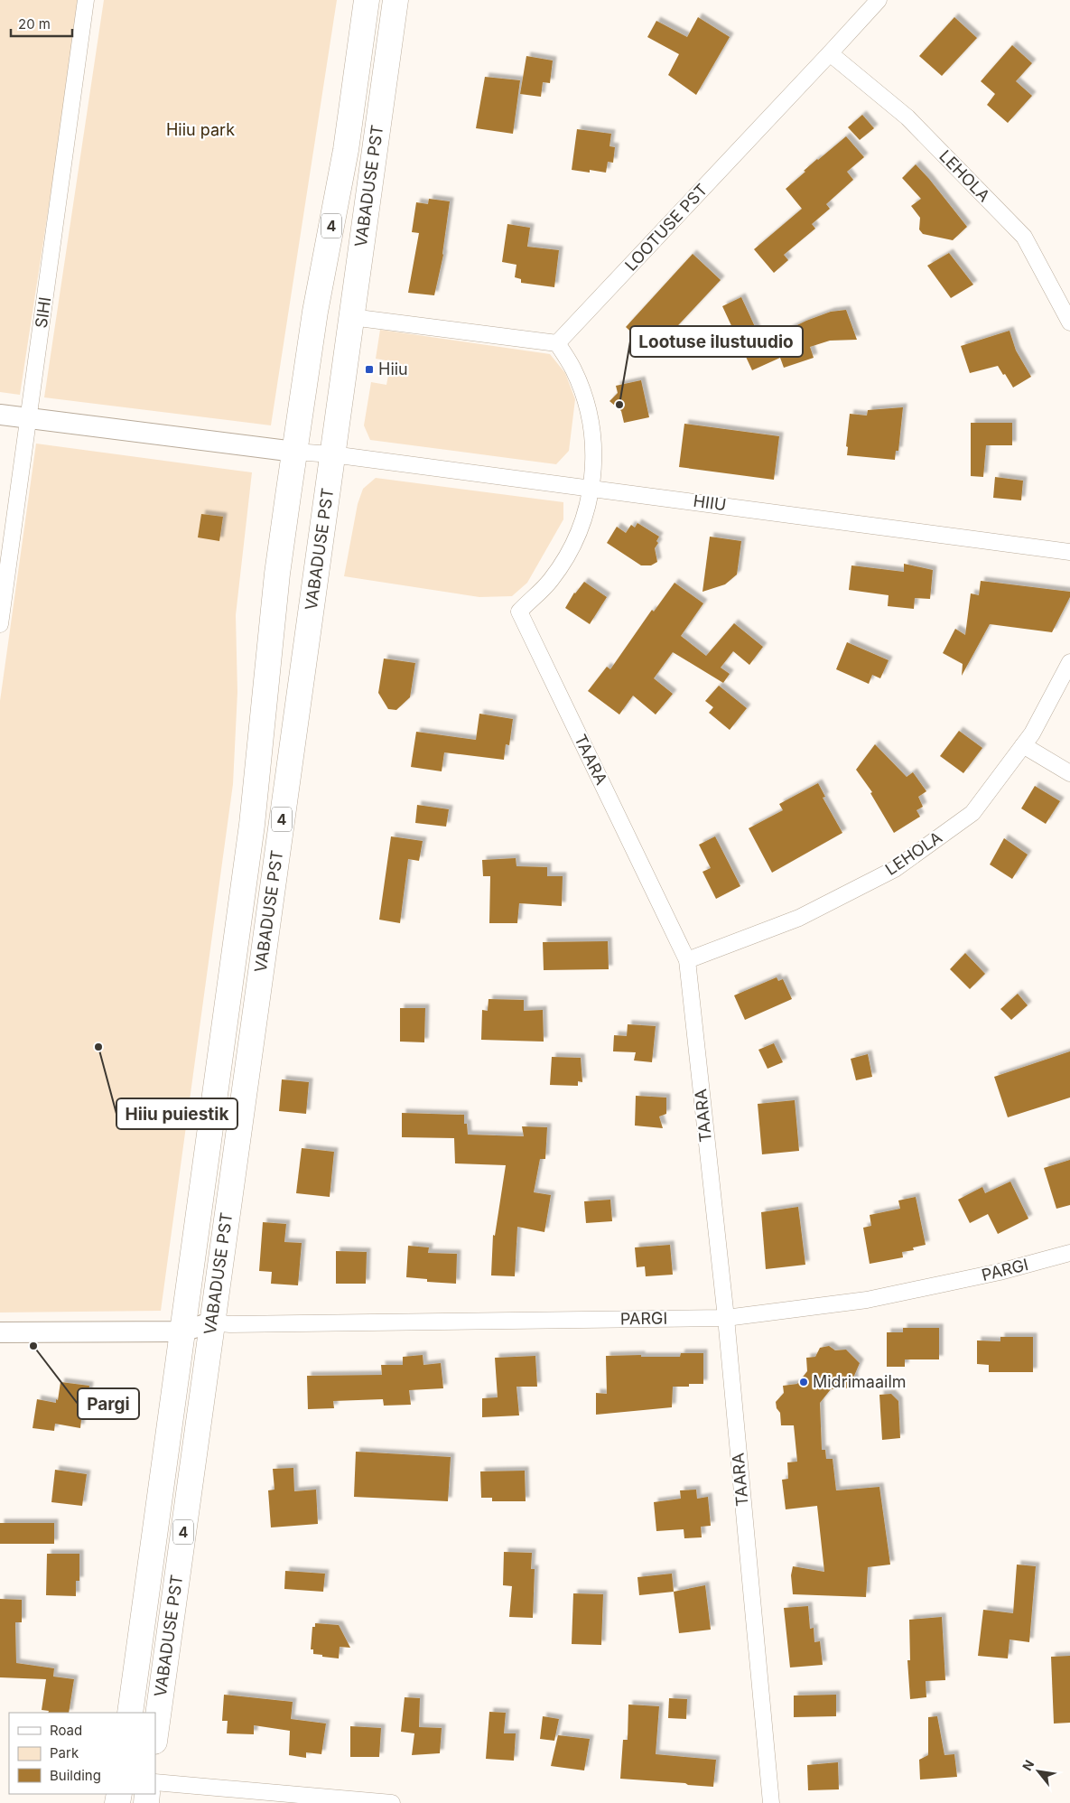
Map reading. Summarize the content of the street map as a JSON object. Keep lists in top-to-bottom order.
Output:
{
  "streets": {
    "highway": ["VABADUSE PST", "4"],
    "street": [
      "LEHOLA",
      "LOOTUSE PST",
      "SIHI",
      "HIIU",
      "TAARA",
      "PARGI"
    ]
  },
  "crossings": [
    ["LEHOLA", "LOOTUSE PST"],
    ["LEHOLA", "TAARA"],
    ["VABADUSE PST", "HIIU"],
    ["VABADUSE PST", "PARGI"],
    ["SIHI", "HIIU"],
    ["HIIU", "TAARA"],
    ["TAARA", "PARGI"]
  ],
  "parks": ["Hiiu park"],
  "places": {
    "transit": ["Hiiu"],
    "other": [
      "Lootuse ilustuudio",
      "Hiiu puiestik",
      "Pargi",
      "Midrimaailm"
    ]
  },
  "legend": ["Road", "Park", "Building"],
  "scale_bar": "20 m",
  "north": "top left"
}
